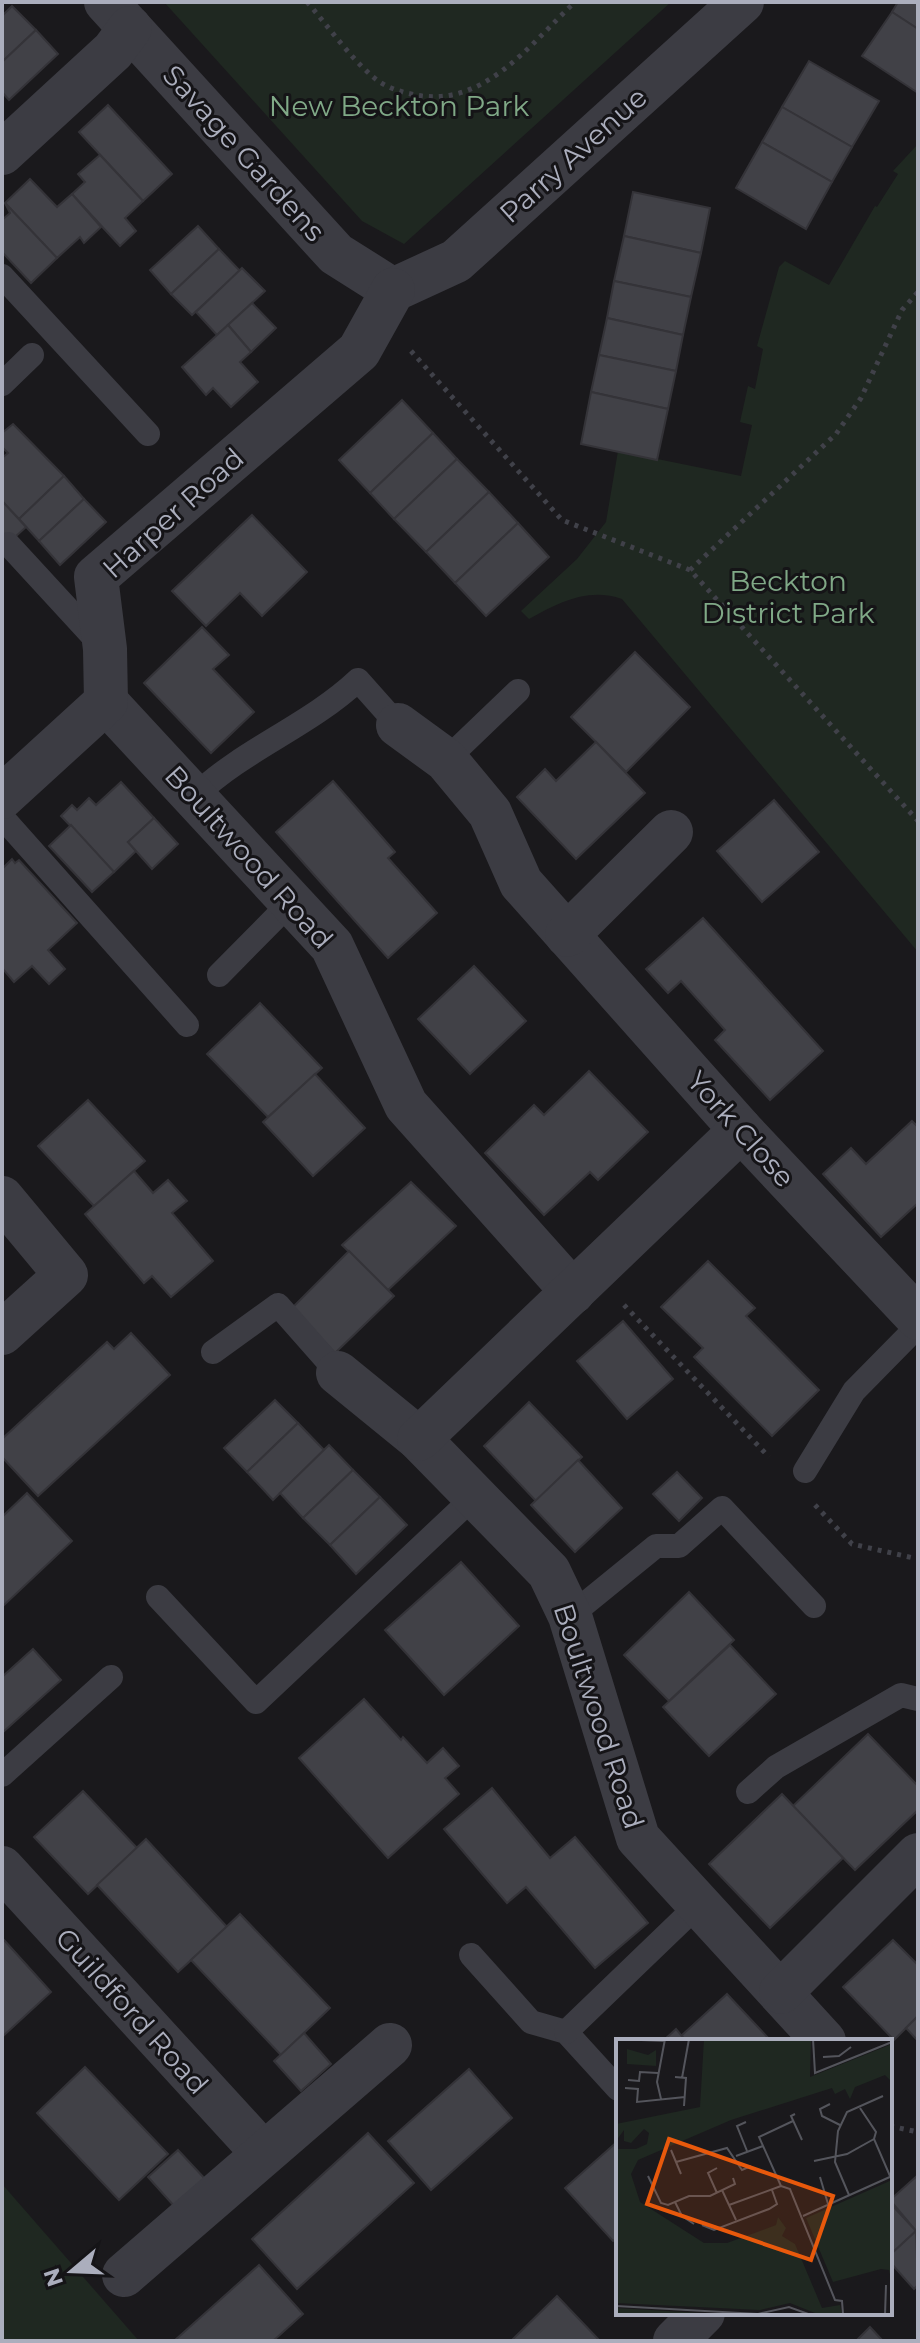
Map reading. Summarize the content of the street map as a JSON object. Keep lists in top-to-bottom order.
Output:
{
  "streets": {
    "street": [
      "Savage Gardens",
      "Parry Avenue",
      "Harper Road",
      "Boultwood Road",
      "York Close",
      "Guildford Road"
    ]
  },
  "crossings": [
    ["Savage Gardens", "Parry Avenue"],
    ["Savage Gardens", "Harper Road"],
    ["Parry Avenue", "Harper Road"],
    ["Harper Road", "Boultwood Road"]
  ],
  "parks": ["New Beckton Park", "Beckton District Park"],
  "north": "left"
}
